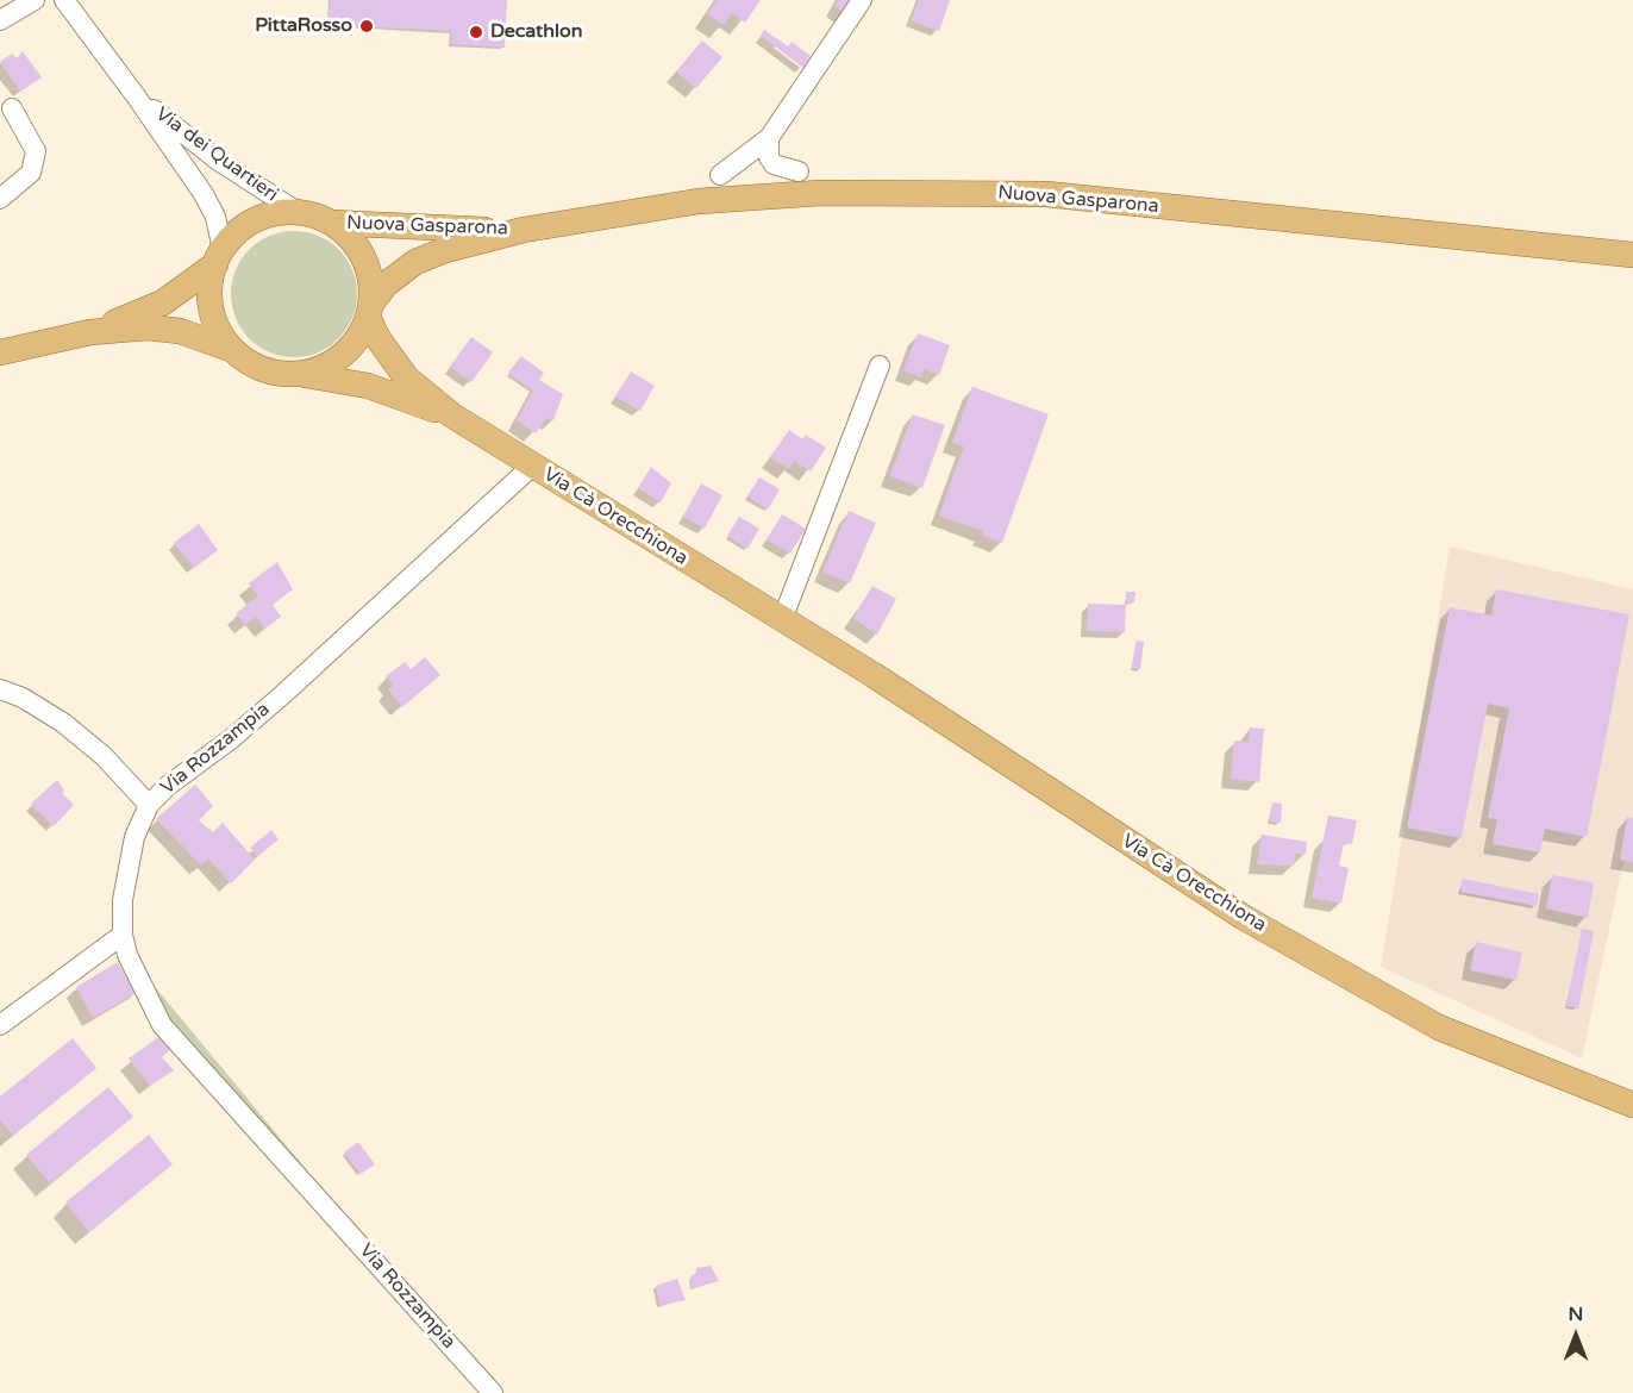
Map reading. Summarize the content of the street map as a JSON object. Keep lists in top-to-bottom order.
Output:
{
  "streets": {
    "main road": ["Nuova Gasparona", "Via Cà Orecchiona"],
    "street": ["Via dei Quartieri", "Via Rozzampia"]
  },
  "crossings": [
    ["Via dei Quartieri", "Nuova Gasparona"],
    ["Via dei Quartieri", "Via Cà Orecchiona"],
    ["Nuova Gasparona", "Via Cà Orecchiona"],
    ["Via Cà Orecchiona", "Via Rozzampia"]
  ],
  "places": ["PittaRosso", "Decathlon"],
  "north": "top"
}
